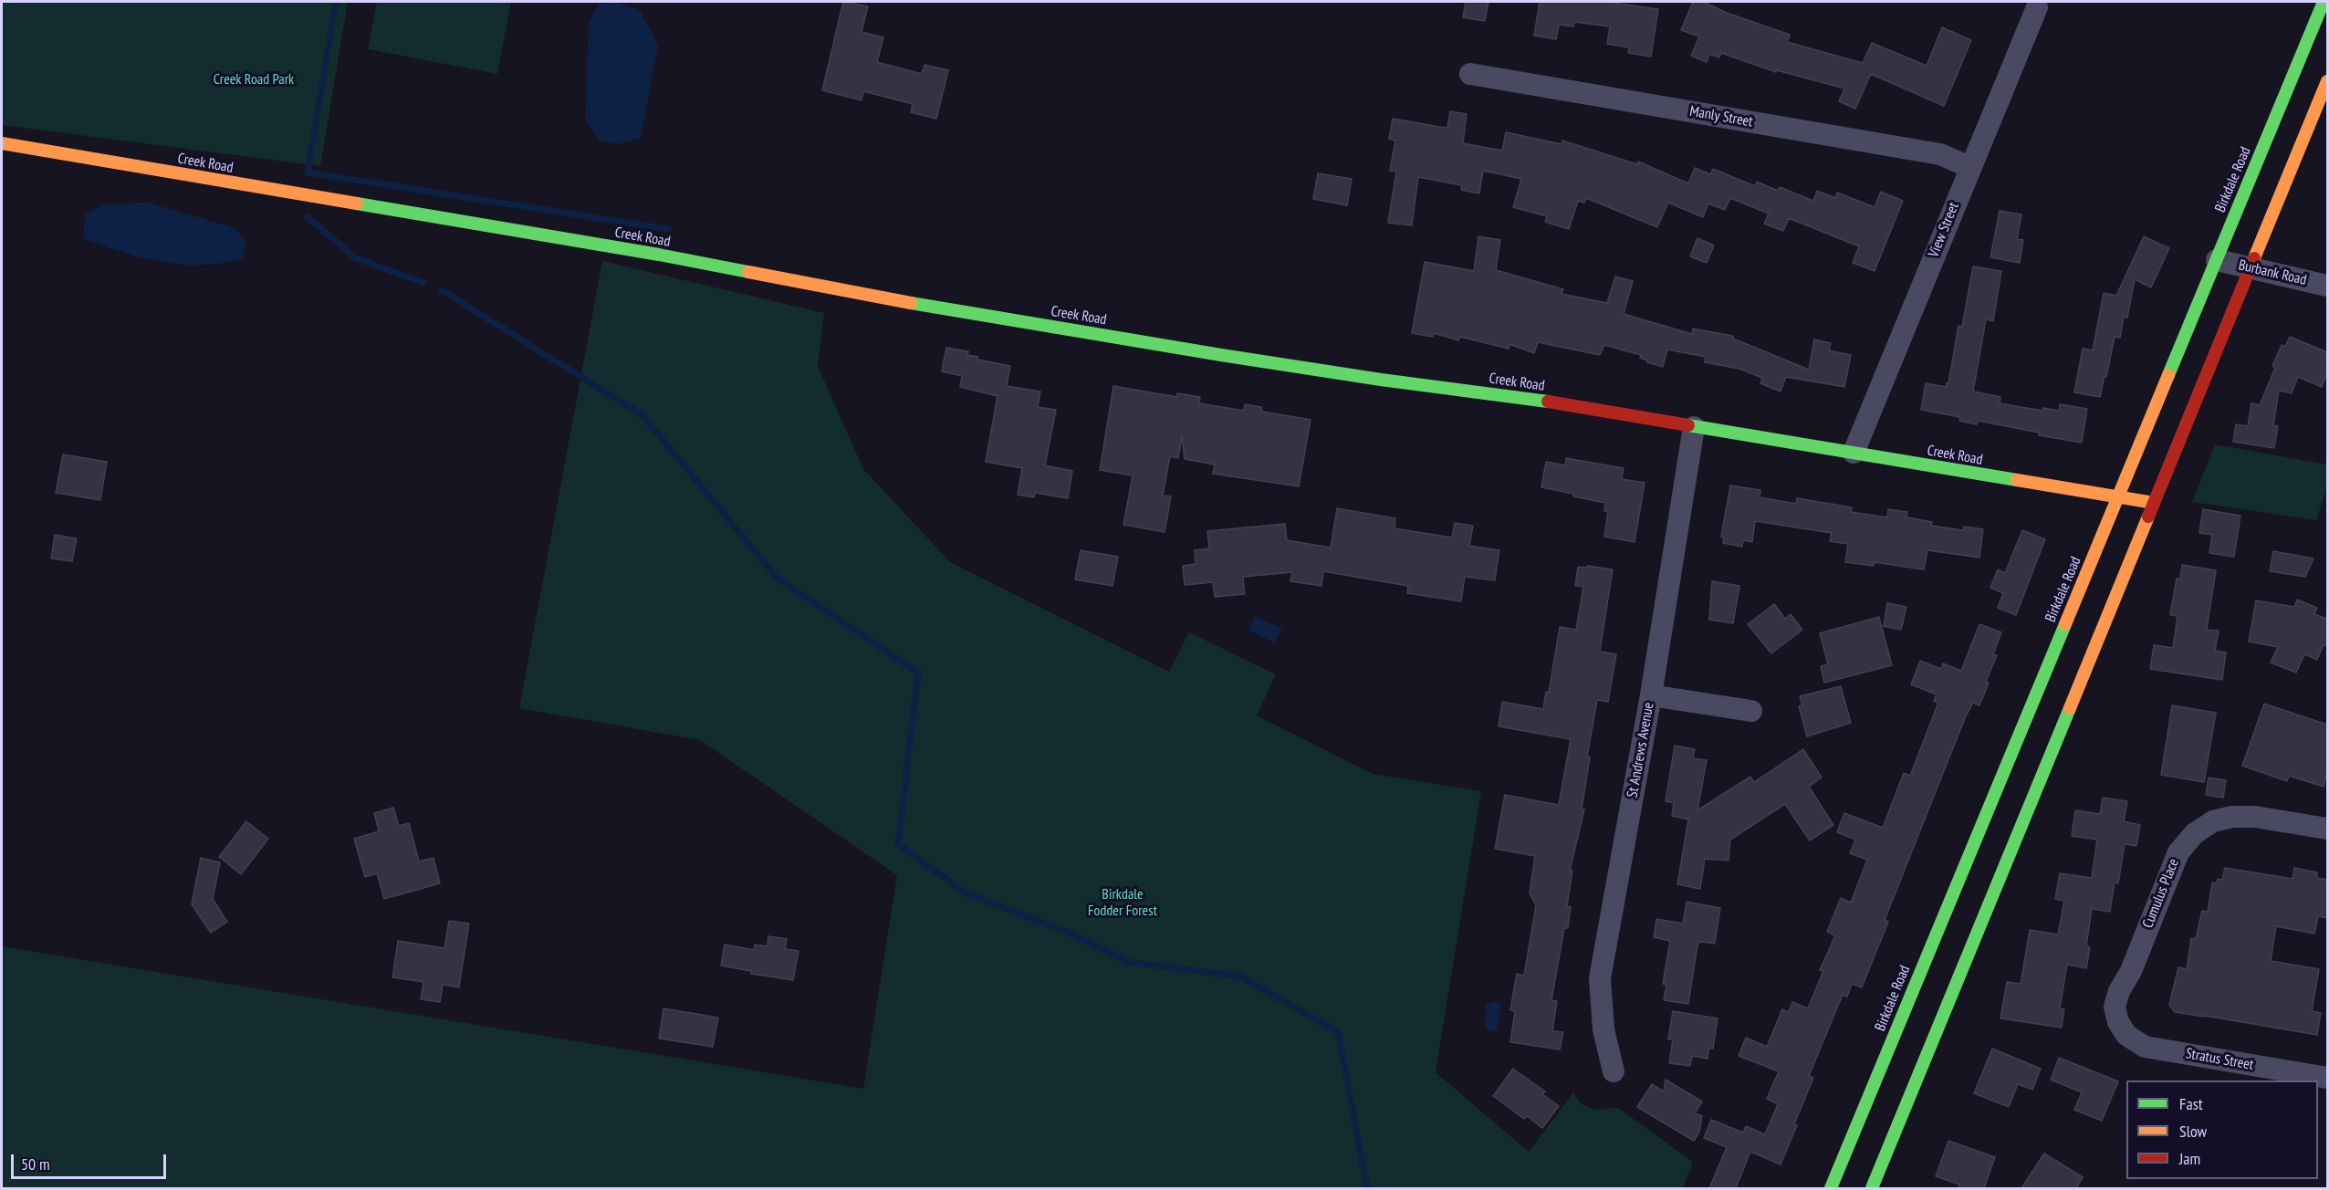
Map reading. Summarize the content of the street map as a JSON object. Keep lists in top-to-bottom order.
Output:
{
  "streets": {
    "main road": ["Creek Road", "Birkdale Road"],
    "street": [
      "Manly Street",
      "View Street",
      "Burbank Road",
      "St Andrews Avenue",
      "Cumulus Place",
      "Stratus Street"
    ]
  },
  "crossings": [
    ["Manly Street", "View Street"],
    ["Creek Road", "Birkdale Road"],
    ["Creek Road", "View Street"],
    ["Creek Road", "St Andrews Avenue"],
    ["Birkdale Road", "Burbank Road"],
    ["Cumulus Place", "Stratus Street"]
  ],
  "parks": ["Creek Road Park", "Birkdale Fodder Forest"],
  "legend": ["Fast", "Slow", "Jam"],
  "scale_bar": "50 m"
}
